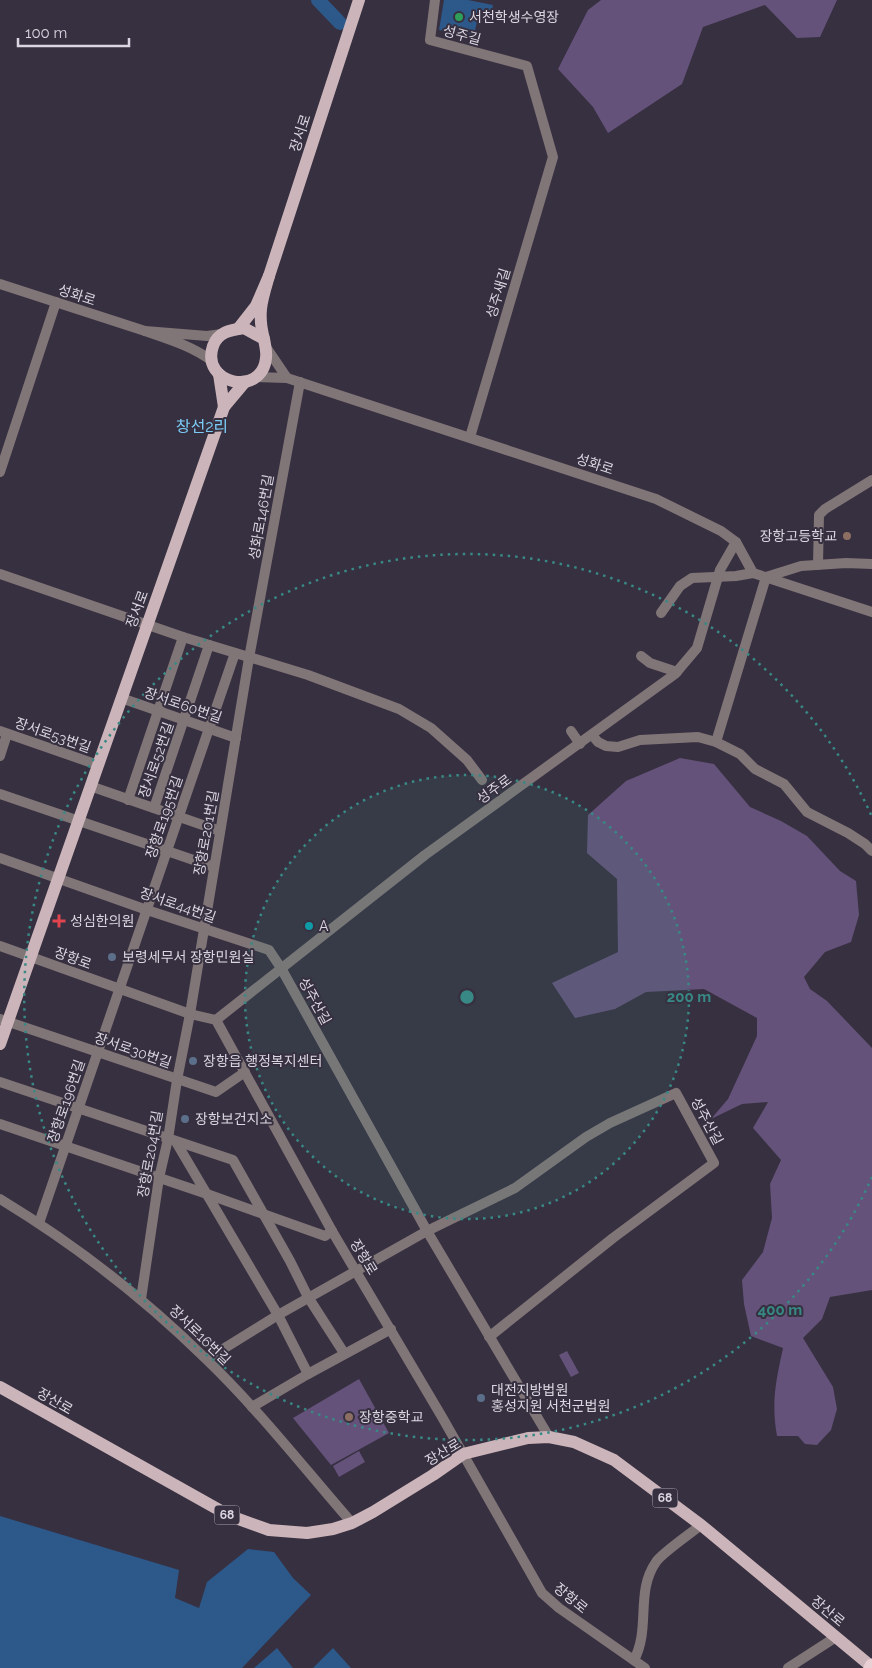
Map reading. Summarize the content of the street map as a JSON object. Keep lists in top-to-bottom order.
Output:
{
  "streets": {
    "main road": ["장서로", "장산로", "68"],
    "street": [
      "성주길",
      "성주새길",
      "성화로",
      "성화로146번길",
      "장서로60번길",
      "장서로53번길",
      "장서로52번길",
      "성주로",
      "장항로195번길",
      "장항로201번길",
      "장서로44번길",
      "장항로",
      "성주산길",
      "장서로30번길",
      "장항로196번길",
      "장항로204번길",
      "장서로16번길"
    ]
  },
  "crossings": [
    ["성주길", "성주새길"],
    ["장서로", "장서로60번길"],
    ["장서로", "장서로53번길"],
    ["장서로", "장서로52번길"],
    ["장서로", "장서로44번길"],
    ["장서로", "장항로"],
    ["장서로", "장서로30번길"],
    ["성주새길", "성화로"],
    ["성화로", "성화로146번길"],
    ["성화로", "성주로"],
    ["성화로146번길", "장항로201번길"],
    ["장서로60번길", "장서로52번길"],
    ["장서로60번길", "장항로195번길"],
    ["장서로60번길", "장항로201번길"],
    ["장서로52번길", "장항로195번길"],
    ["장서로52번길", "장항로201번길"],
    ["성주로", "장서로44번길"],
    ["성주로", "장항로"],
    ["성주로", "성주산길"],
    ["장항로195번길", "장서로44번길"],
    ["장항로195번길", "장항로"],
    ["장항로195번길", "장항로196번길"],
    ["장항로201번길", "장서로44번길"],
    ["장항로201번길", "장항로"],
    ["장항로201번길", "장항로204번길"],
    ["장서로44번길", "성주산길"],
    ["장항로", "성주산길"],
    ["장항로", "장서로30번길"],
    ["장항로", "장항로196번길"],
    ["장항로", "장항로204번길"],
    ["장항로", "장산로"],
    ["성주산길", "장서로16번길"],
    ["성주산길", "장산로"],
    ["장서로30번길", "장항로196번길"],
    ["장서로30번길", "장항로204번길"],
    ["장항로196번길", "장서로16번길"],
    ["장항로204번길", "장서로16번길"],
    ["장서로16번길", "장산로"]
  ],
  "districts": ["창선2리"],
  "places": {
    "other": [
      "서천학생수영장",
      "장항고등학교",
      "A",
      "보령세무서 장항민원실",
      "장항읍 행정복지센터",
      "장항보건지소",
      "대전지방법원 홍성지원 서천군법원",
      "장항중학교"
    ],
    "health": ["성심한의원"]
  },
  "scale_bar": "100 m",
  "rings": ["200 m", "400 m"]
}
